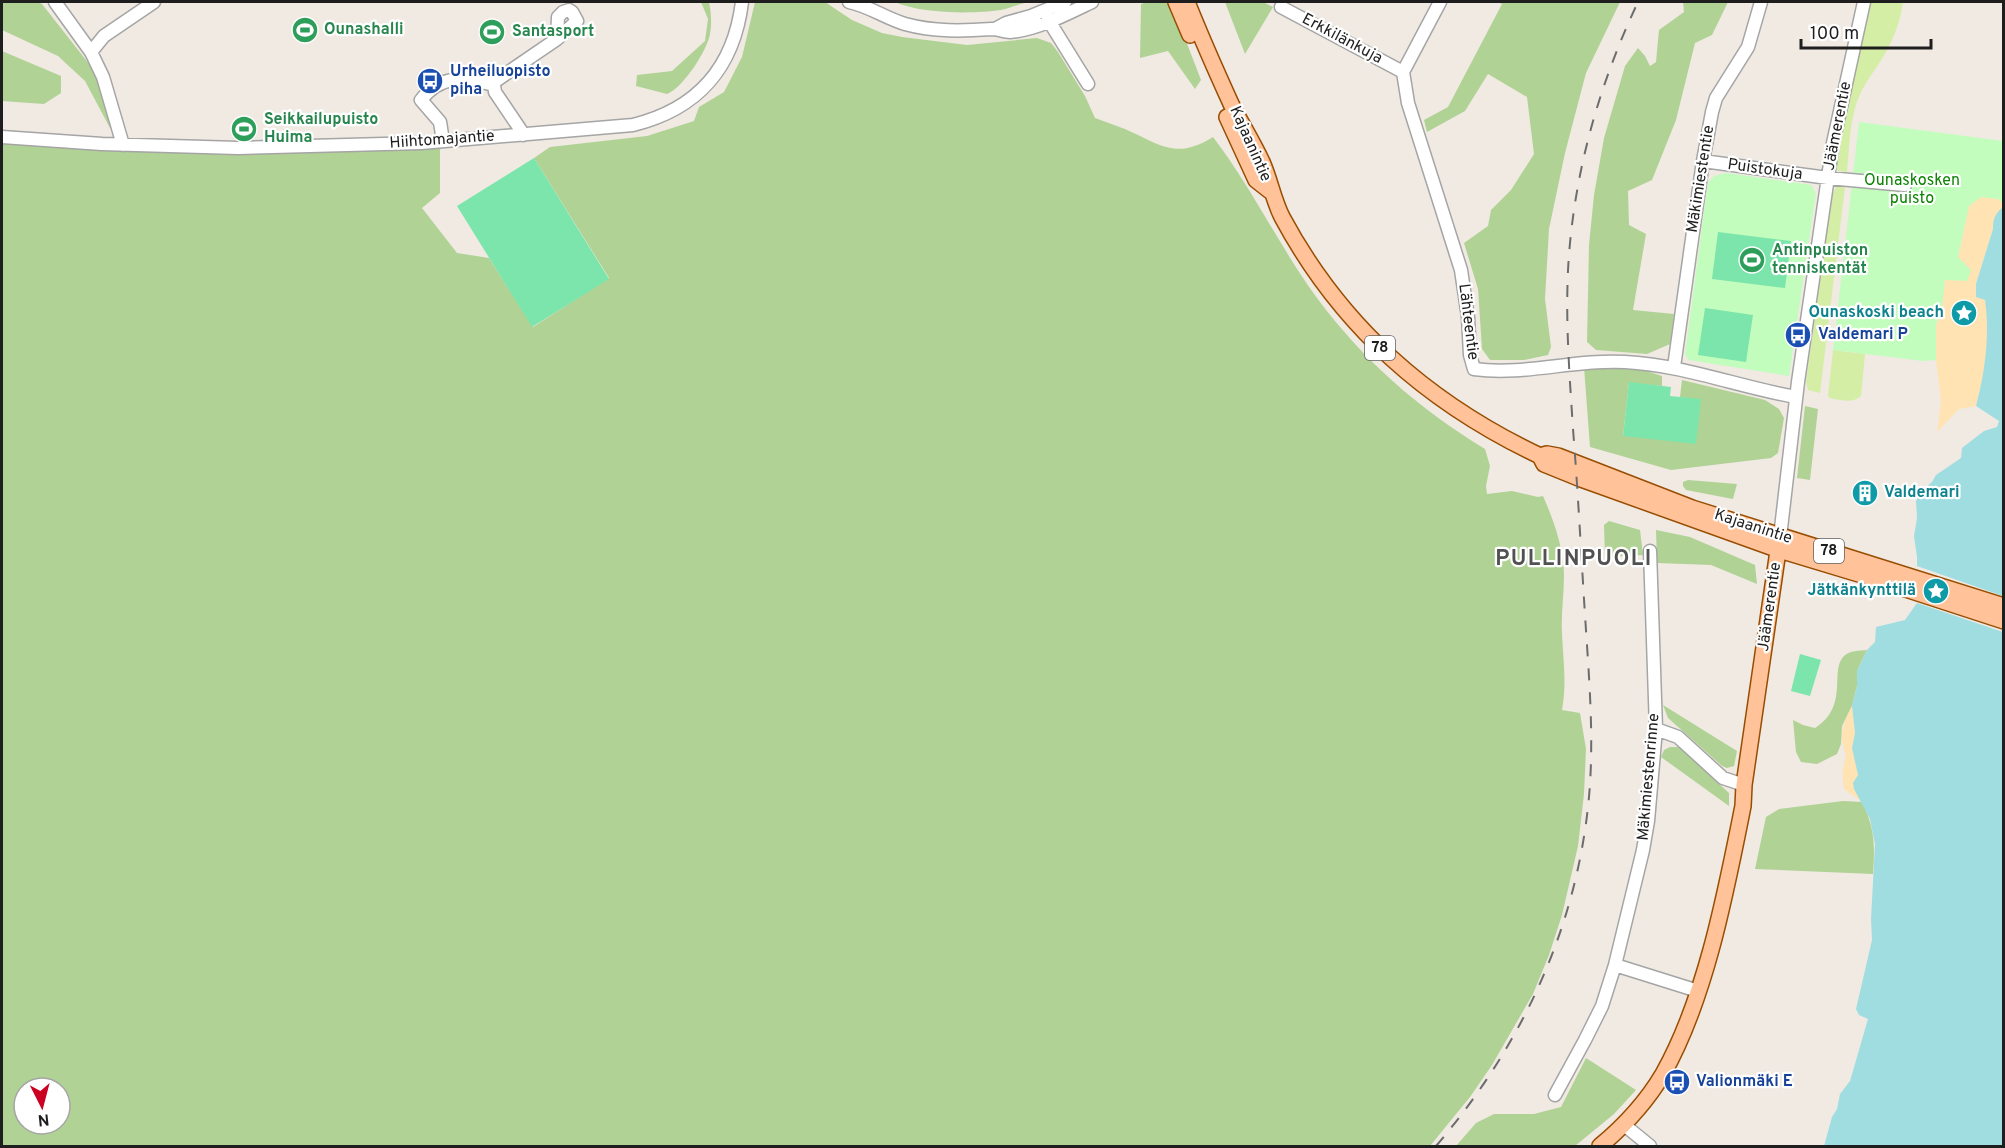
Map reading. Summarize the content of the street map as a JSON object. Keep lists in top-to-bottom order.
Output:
{
  "streets": {
    "main road": ["Jäämerentie", "Kajaanintie", "78"],
    "street": [
      "Erkkilänkuja",
      "Hiihtomajantie",
      "Puistokuja",
      "Mäkimiestentie",
      "Lähteentie",
      "Mäkimiestenrinne"
    ]
  },
  "crossings": [
    ["Erkkilänkuja", "Lähteentie"],
    ["Jäämerentie", "Puistokuja"],
    ["Jäämerentie", "Lähteentie"],
    ["Jäämerentie", "78"],
    ["Kajaanintie", "78"],
    ["Puistokuja", "Mäkimiestentie"],
    ["Mäkimiestentie", "Lähteentie"]
  ],
  "districts": ["PULLINPUOLI"],
  "parks": ["Ounaskosken puisto"],
  "places": {
    "sports": [
      "Ounashalli",
      "Santasport",
      "Seikkailupuisto Huima",
      "Antinpuiston tenniskentät"
    ],
    "bus stop": ["Urheiluopisto piha", "Valdemari P", "Valionmäki E"],
    "place": ["Ounaskoski beach", "Jätkänkynttilä"],
    "building": ["Valdemari"]
  },
  "scale_bar": "100 m",
  "north": "bottom"
}
